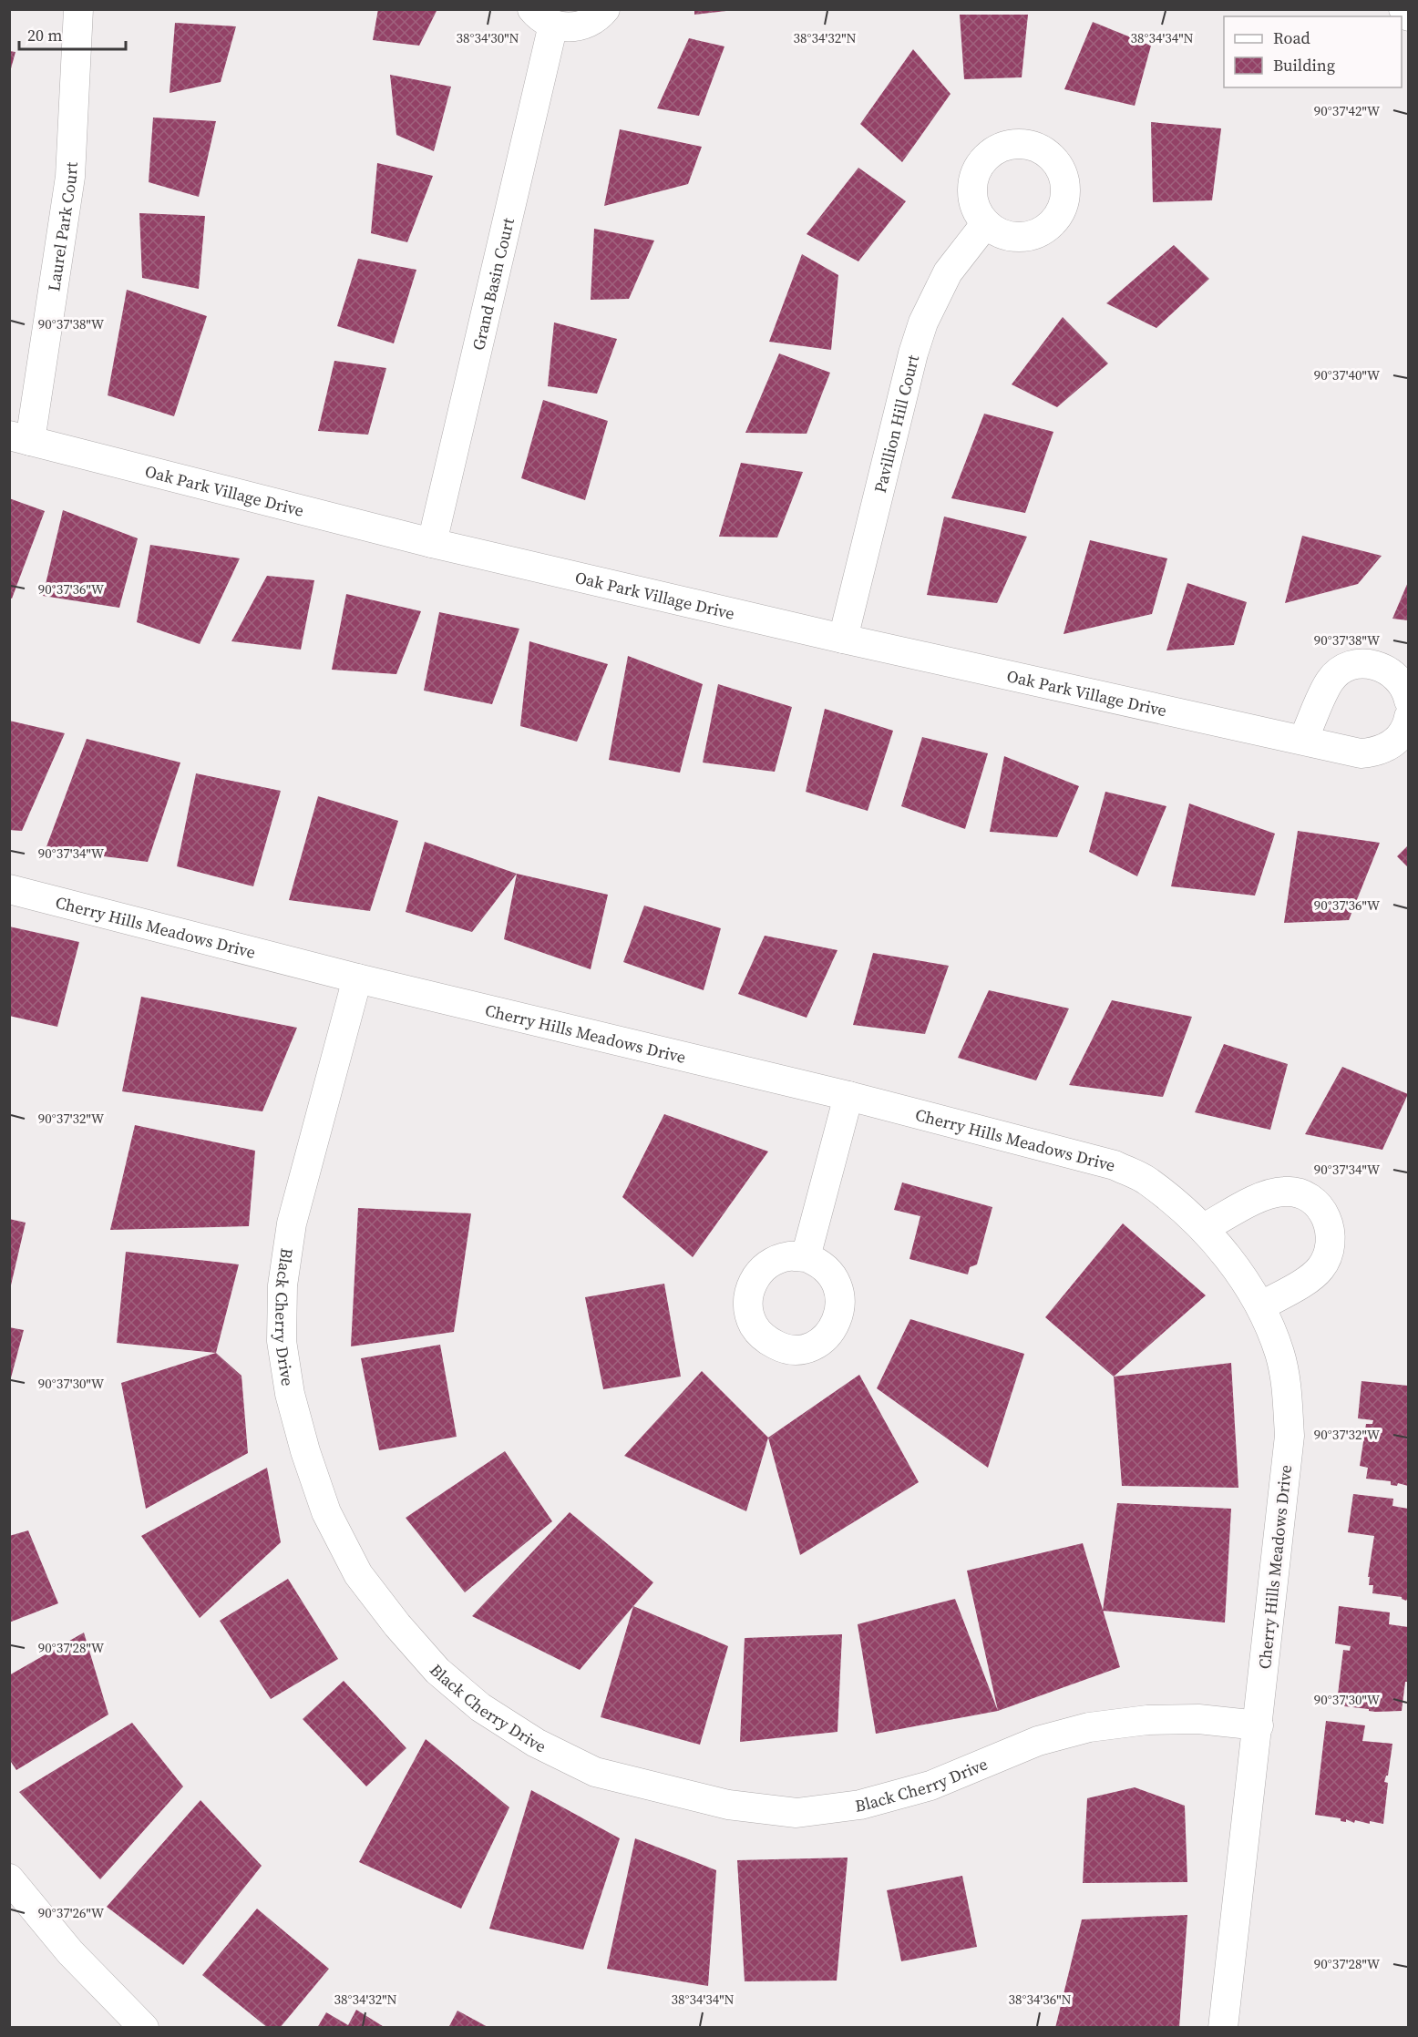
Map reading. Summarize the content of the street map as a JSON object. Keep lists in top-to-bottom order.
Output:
{
  "streets": {
    "street": [
      "Laurel Park Court",
      "Grand Basin Court",
      "Pavillion Hill Court",
      "Oak Park Village Drive",
      "Cherry Hills Meadows Drive",
      "Black Cherry Drive"
    ]
  },
  "crossings": [
    ["Laurel Park Court", "Oak Park Village Drive"],
    ["Grand Basin Court", "Oak Park Village Drive"],
    ["Pavillion Hill Court", "Oak Park Village Drive"],
    ["Cherry Hills Meadows Drive", "Black Cherry Drive"]
  ],
  "legend": ["Road", "Building"],
  "scale_bar": "20 m",
  "coordinates": [
    "38°34'30\"N",
    "38°34'32\"N",
    "38°34'34\"N",
    "90°37'42\"W",
    "90°37'38\"W",
    "90°37'40\"W",
    "90°37'36\"W",
    "90°37'34\"W",
    "90°37'32\"W",
    "90°37'30\"W",
    "90°37'28\"W",
    "90°37'26\"W",
    "38°34'36\"N"
  ]
}
